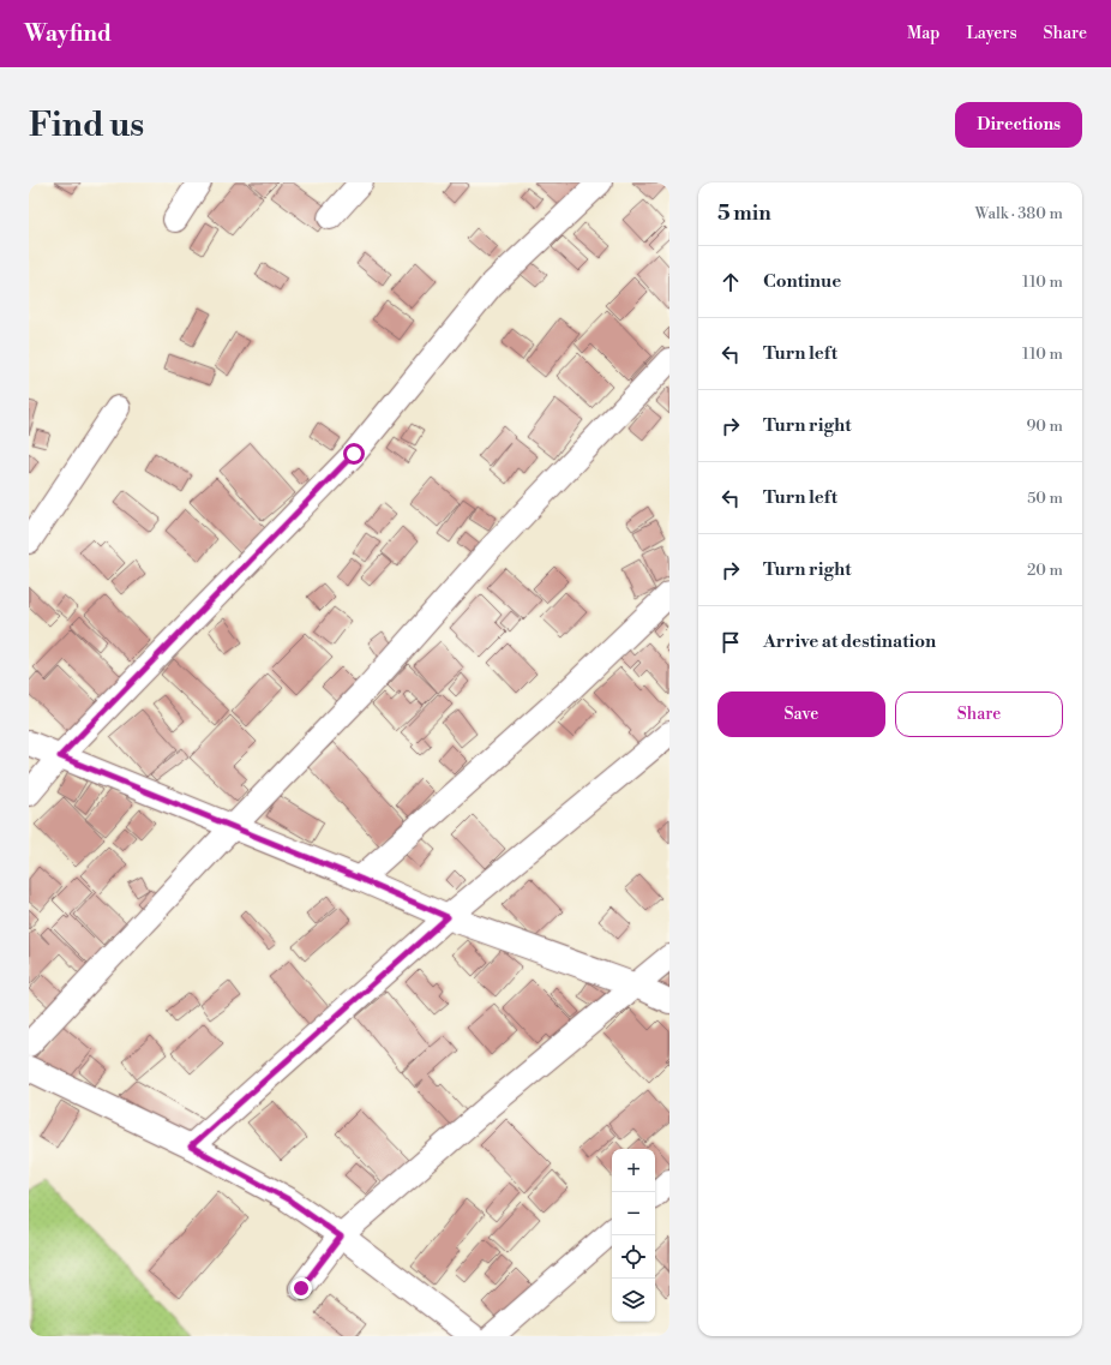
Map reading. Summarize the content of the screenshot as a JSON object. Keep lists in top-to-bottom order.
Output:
{
  "page": {
    "header": "Wayfind",
    "nav": ["Map", "Layers", "Share"],
    "buttons": [
      "Directions",
      ["Save", "Share"]
    ],
    "title": "Find us",
    "heading": ["5 min", "Walk · 380 m"],
    "list": [
      ["Continue", "110 m"],
      ["Turn left", "110 m"],
      ["Turn right", "90 m"],
      ["Turn left", "50 m"],
      ["Turn right", "20 m"],
      "Arrive at destination"
    ],
    "map_buttons": ["+", "−"]
  }
}
